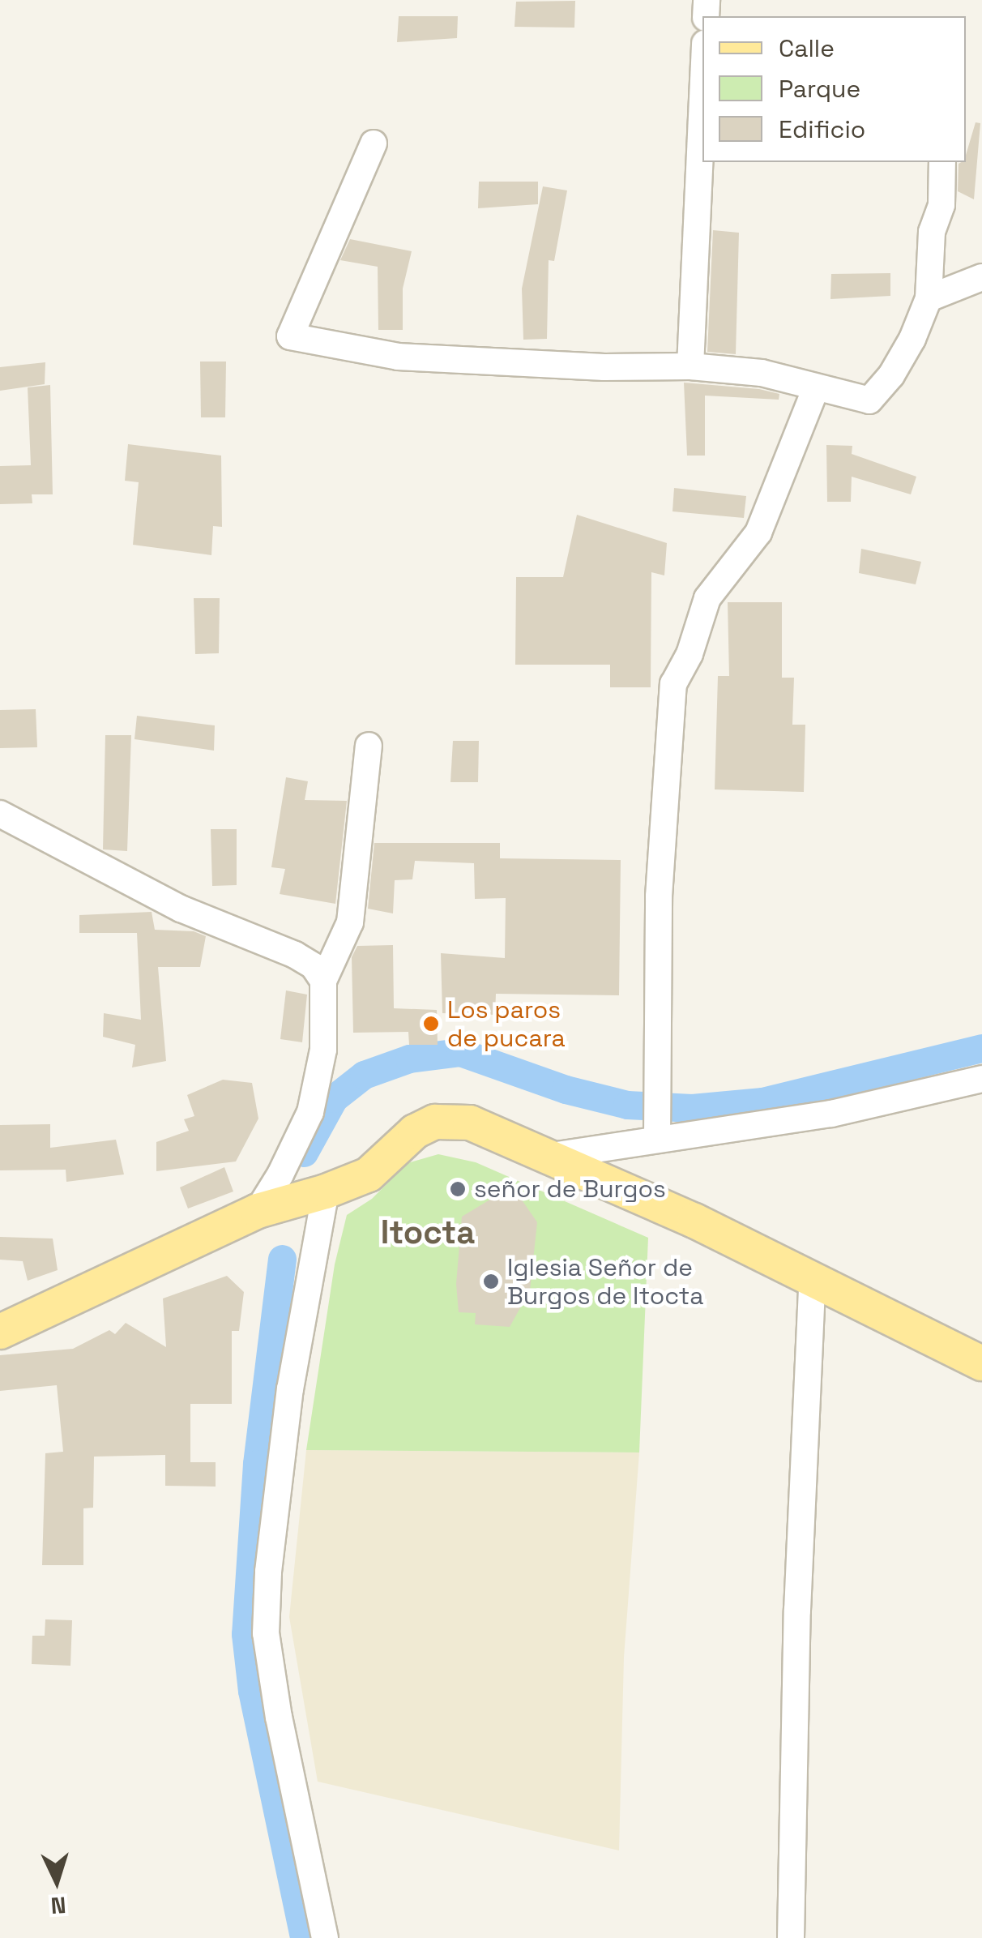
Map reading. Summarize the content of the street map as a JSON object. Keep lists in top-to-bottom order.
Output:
{
  "districts": ["Itocta"],
  "places": ["Los paros de pucara", "señor de Burgos", "Iglesia Señor de Burgos de Itocta"],
  "legend": ["Calle", "Parque", "Edificio"],
  "north": "bottom"
}
